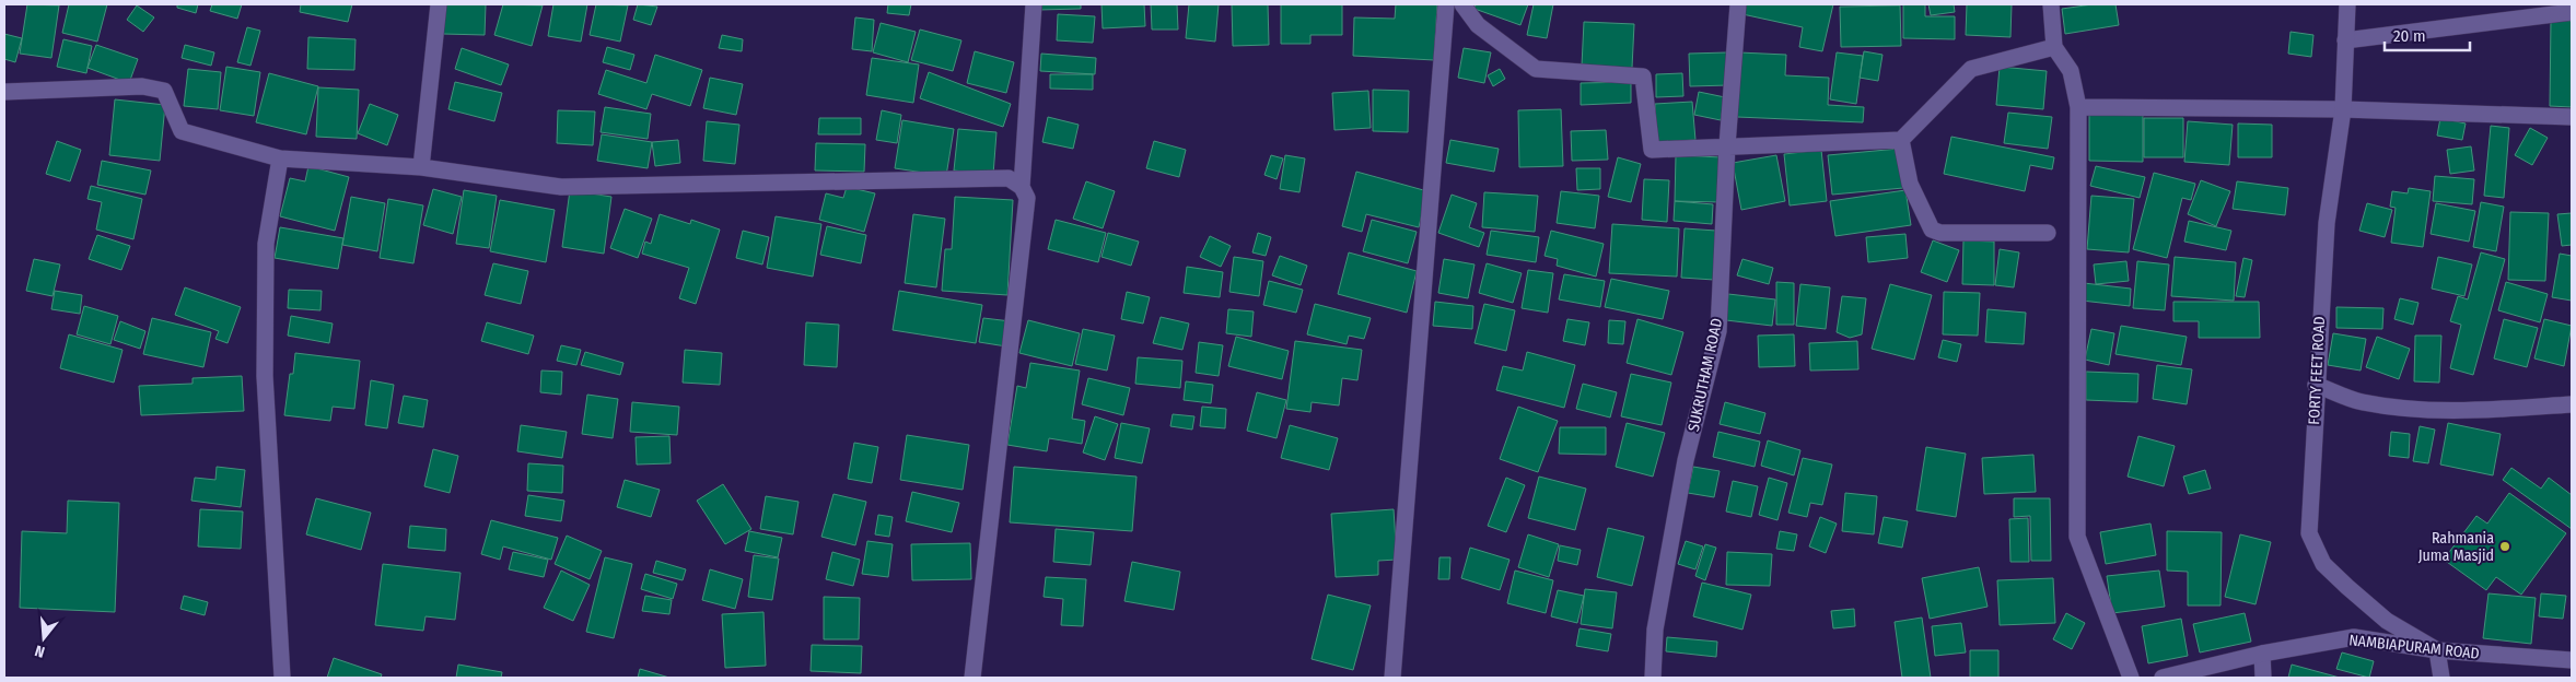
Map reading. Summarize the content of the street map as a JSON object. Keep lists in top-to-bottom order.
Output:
{
  "streets": {
    "street": ["FORTY FEET ROAD", "SUKRUTHAM ROAD", "NAMBIAPURAM ROAD"]
  },
  "crossings": [
    ["FORTY FEET ROAD", "NAMBIAPURAM ROAD"]
  ],
  "places": ["Rahmania Juma Masjid"],
  "scale_bar": "20 m",
  "north": "bottom"
}
